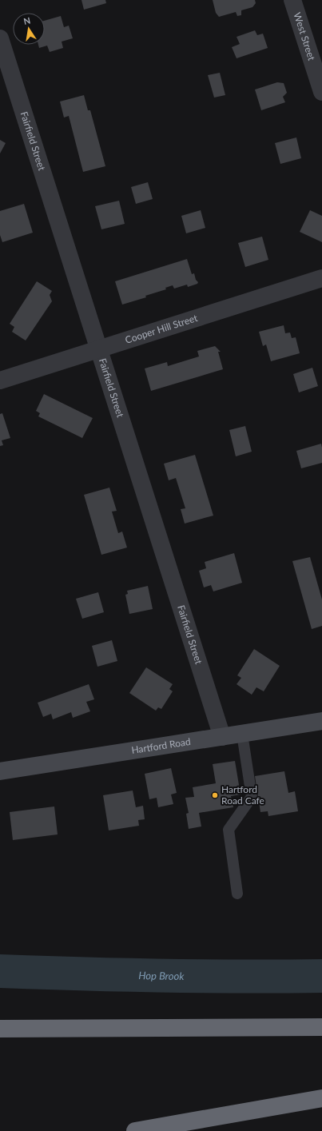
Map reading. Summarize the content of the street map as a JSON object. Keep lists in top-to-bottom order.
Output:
{
  "streets": {
    "main road": ["Hartford Road"],
    "street": ["West Street", "Fairfield Street", "Cooper Hill Street"]
  },
  "crossings": [
    ["Fairfield Street", "Cooper Hill Street"],
    ["Fairfield Street", "Hartford Road"]
  ],
  "water": ["Hop Brook"],
  "places": ["Hartford Road Cafe"],
  "north": "top"
}
